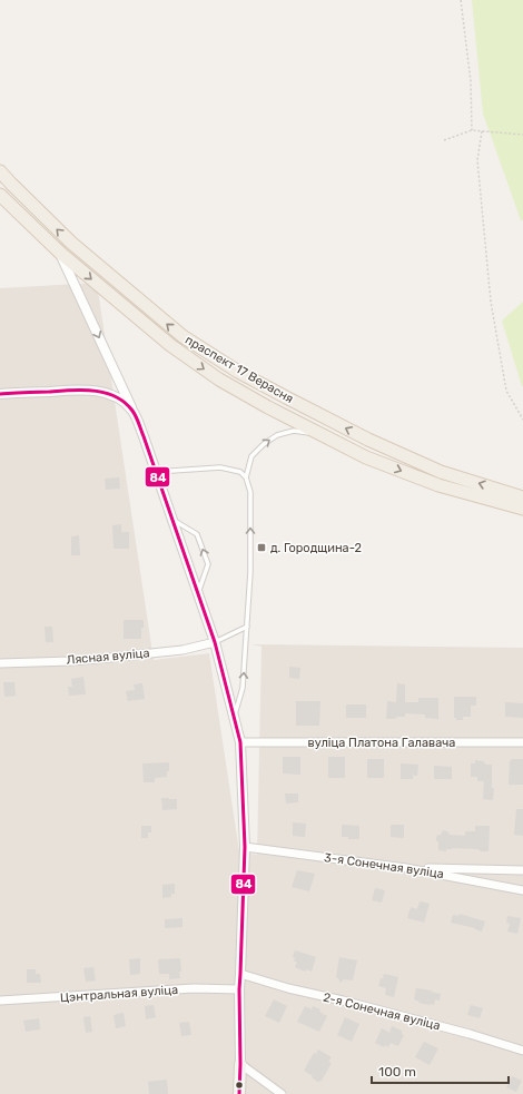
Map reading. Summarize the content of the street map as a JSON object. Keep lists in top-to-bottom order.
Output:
{
  "streets": {
    "main road": ["праспект 17 Верасня"],
    "street": [
      "Лясная вуліца",
      "вуліца Платона Галавача",
      "3-я Сонечная вуліца",
      "Цэнтральная вуліца",
      "2-я Сонечная вуліца"
    ]
  },
  "places": {
    "transit": ["д. Городщина-2"]
  },
  "lines": ["transit line 84"],
  "scale_bar": "100 m"
}
